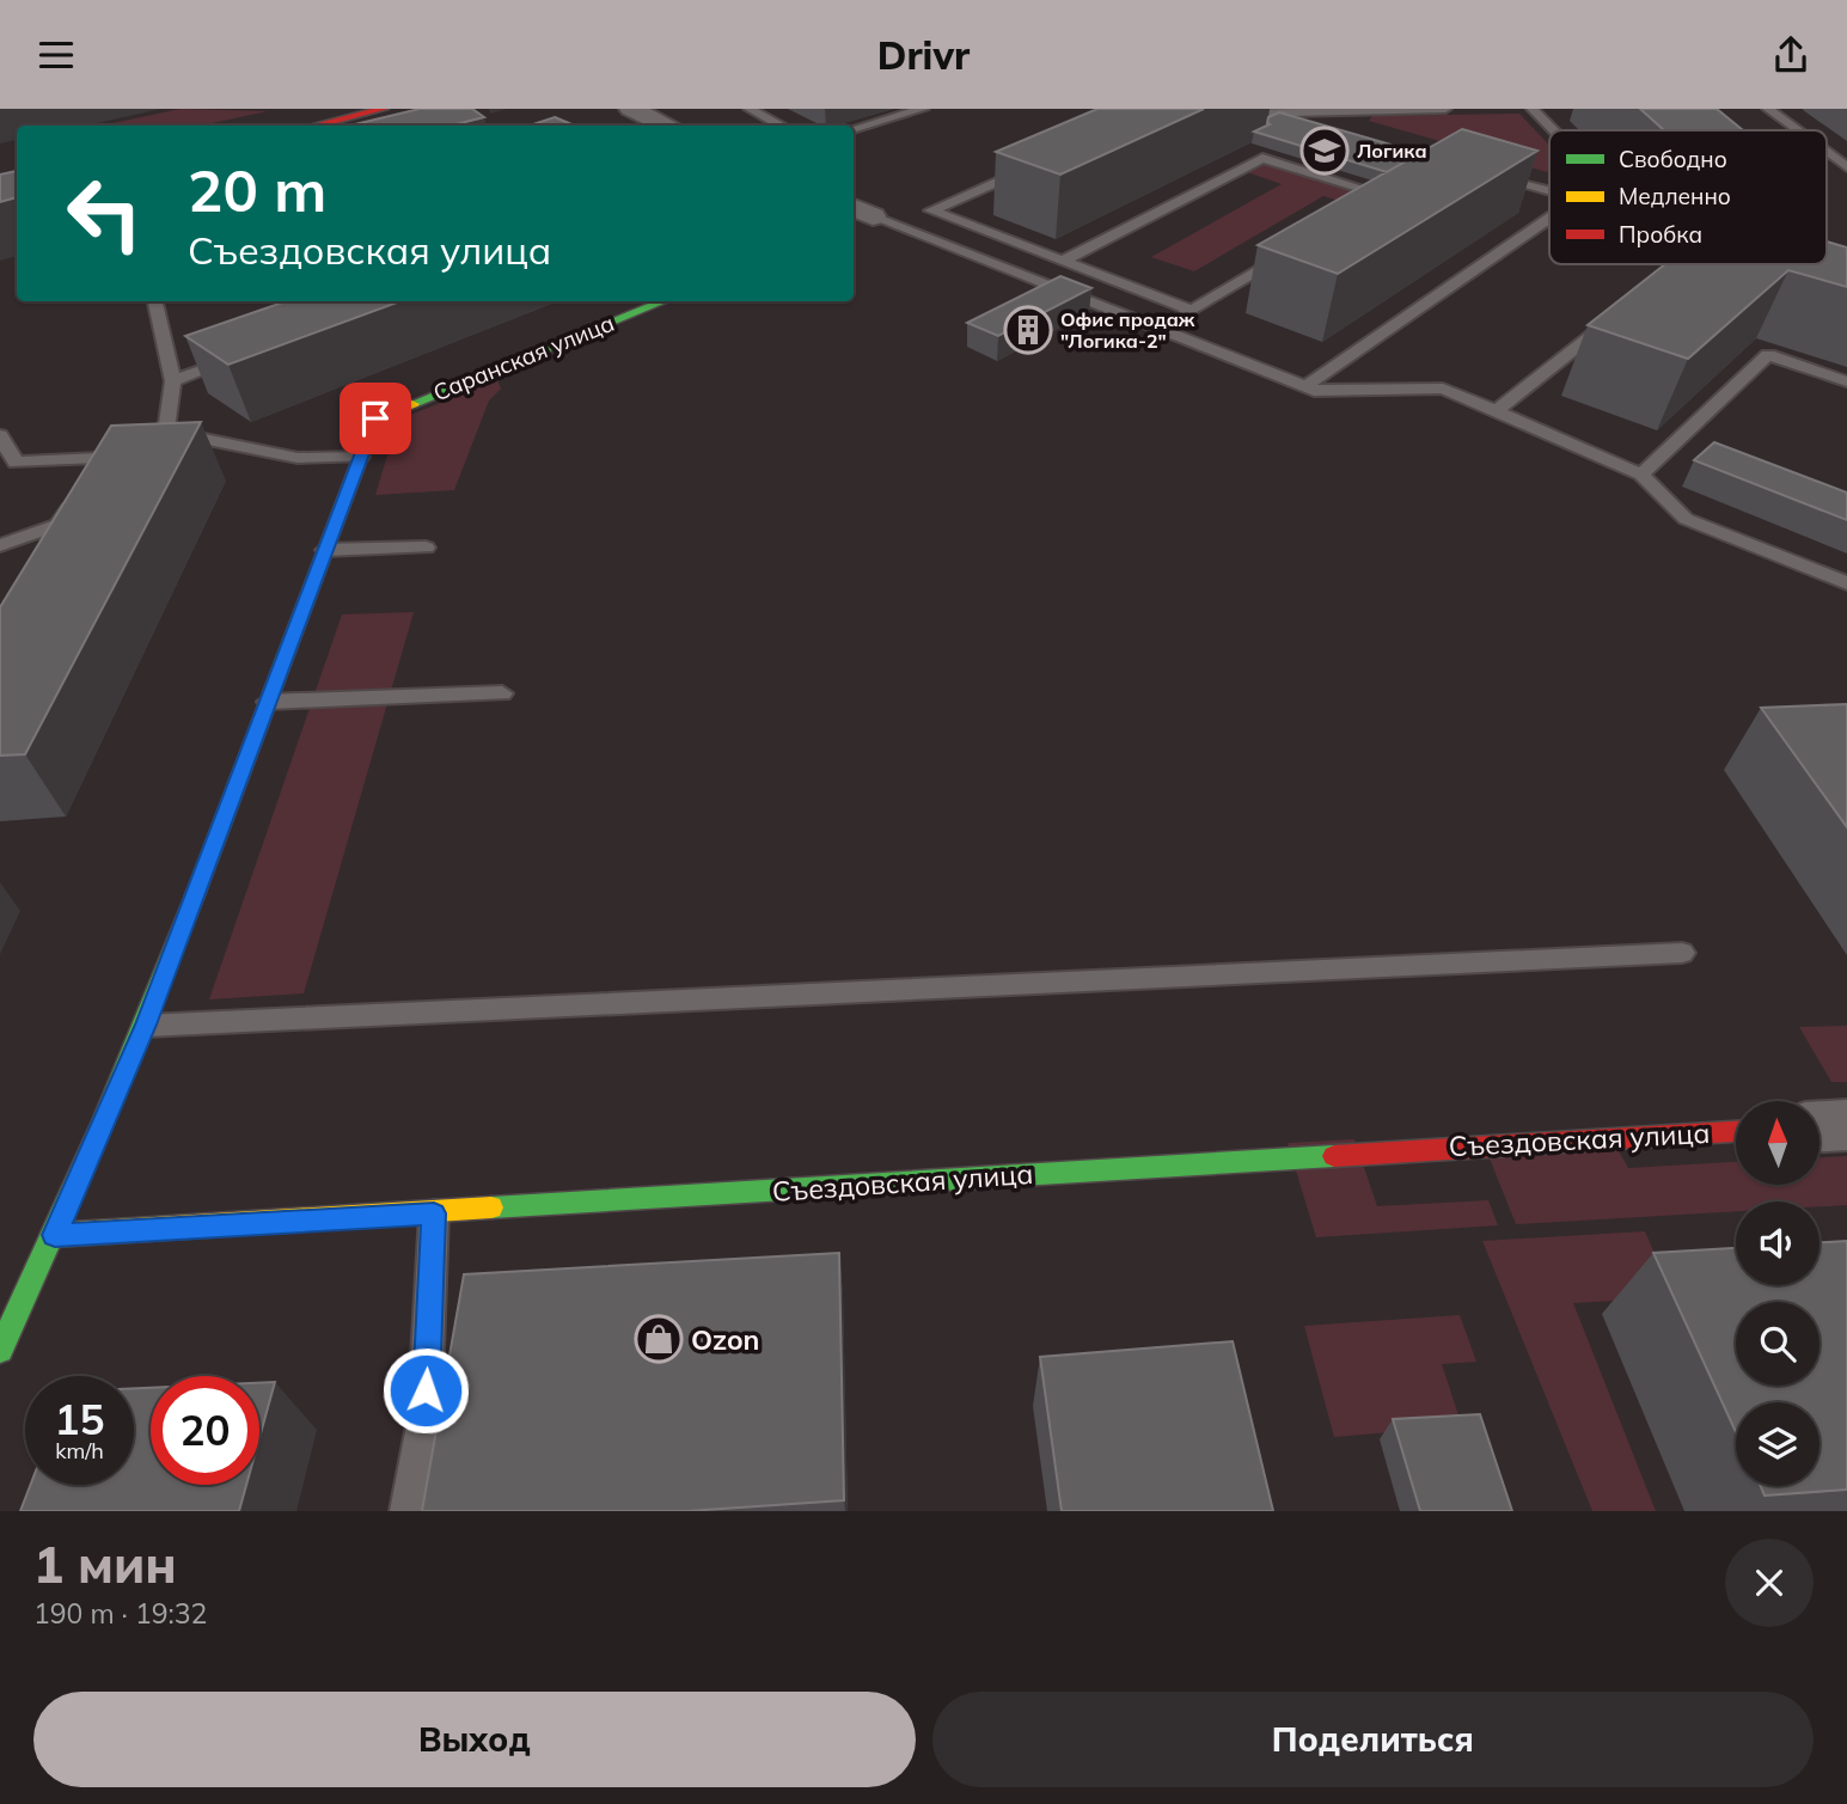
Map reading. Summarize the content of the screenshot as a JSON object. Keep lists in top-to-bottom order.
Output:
{
  "streets": {
    "street": ["Саранская улица", "Съездовская улица"]
  },
  "crossings": [
    ["Саранская улица", "Съездовская улица"]
  ],
  "places": {
    "school or university": ["Логика"],
    "building": ["Офис продаж \"Логика-2\""],
    "shop": ["Ozon"]
  },
  "legend": ["Свободно", "Медленно", "Пробка"],
  "north": "top",
  "page": {
    "header": "Drivr",
    "turn": ["20 m", "Съездовская улица"],
    "speed": "15 km/h",
    "limit": "20",
    "heading": ["1 мин", "190 m · 19:32"],
    "buttons": ["Выход", "Поделиться"]
  }
}
